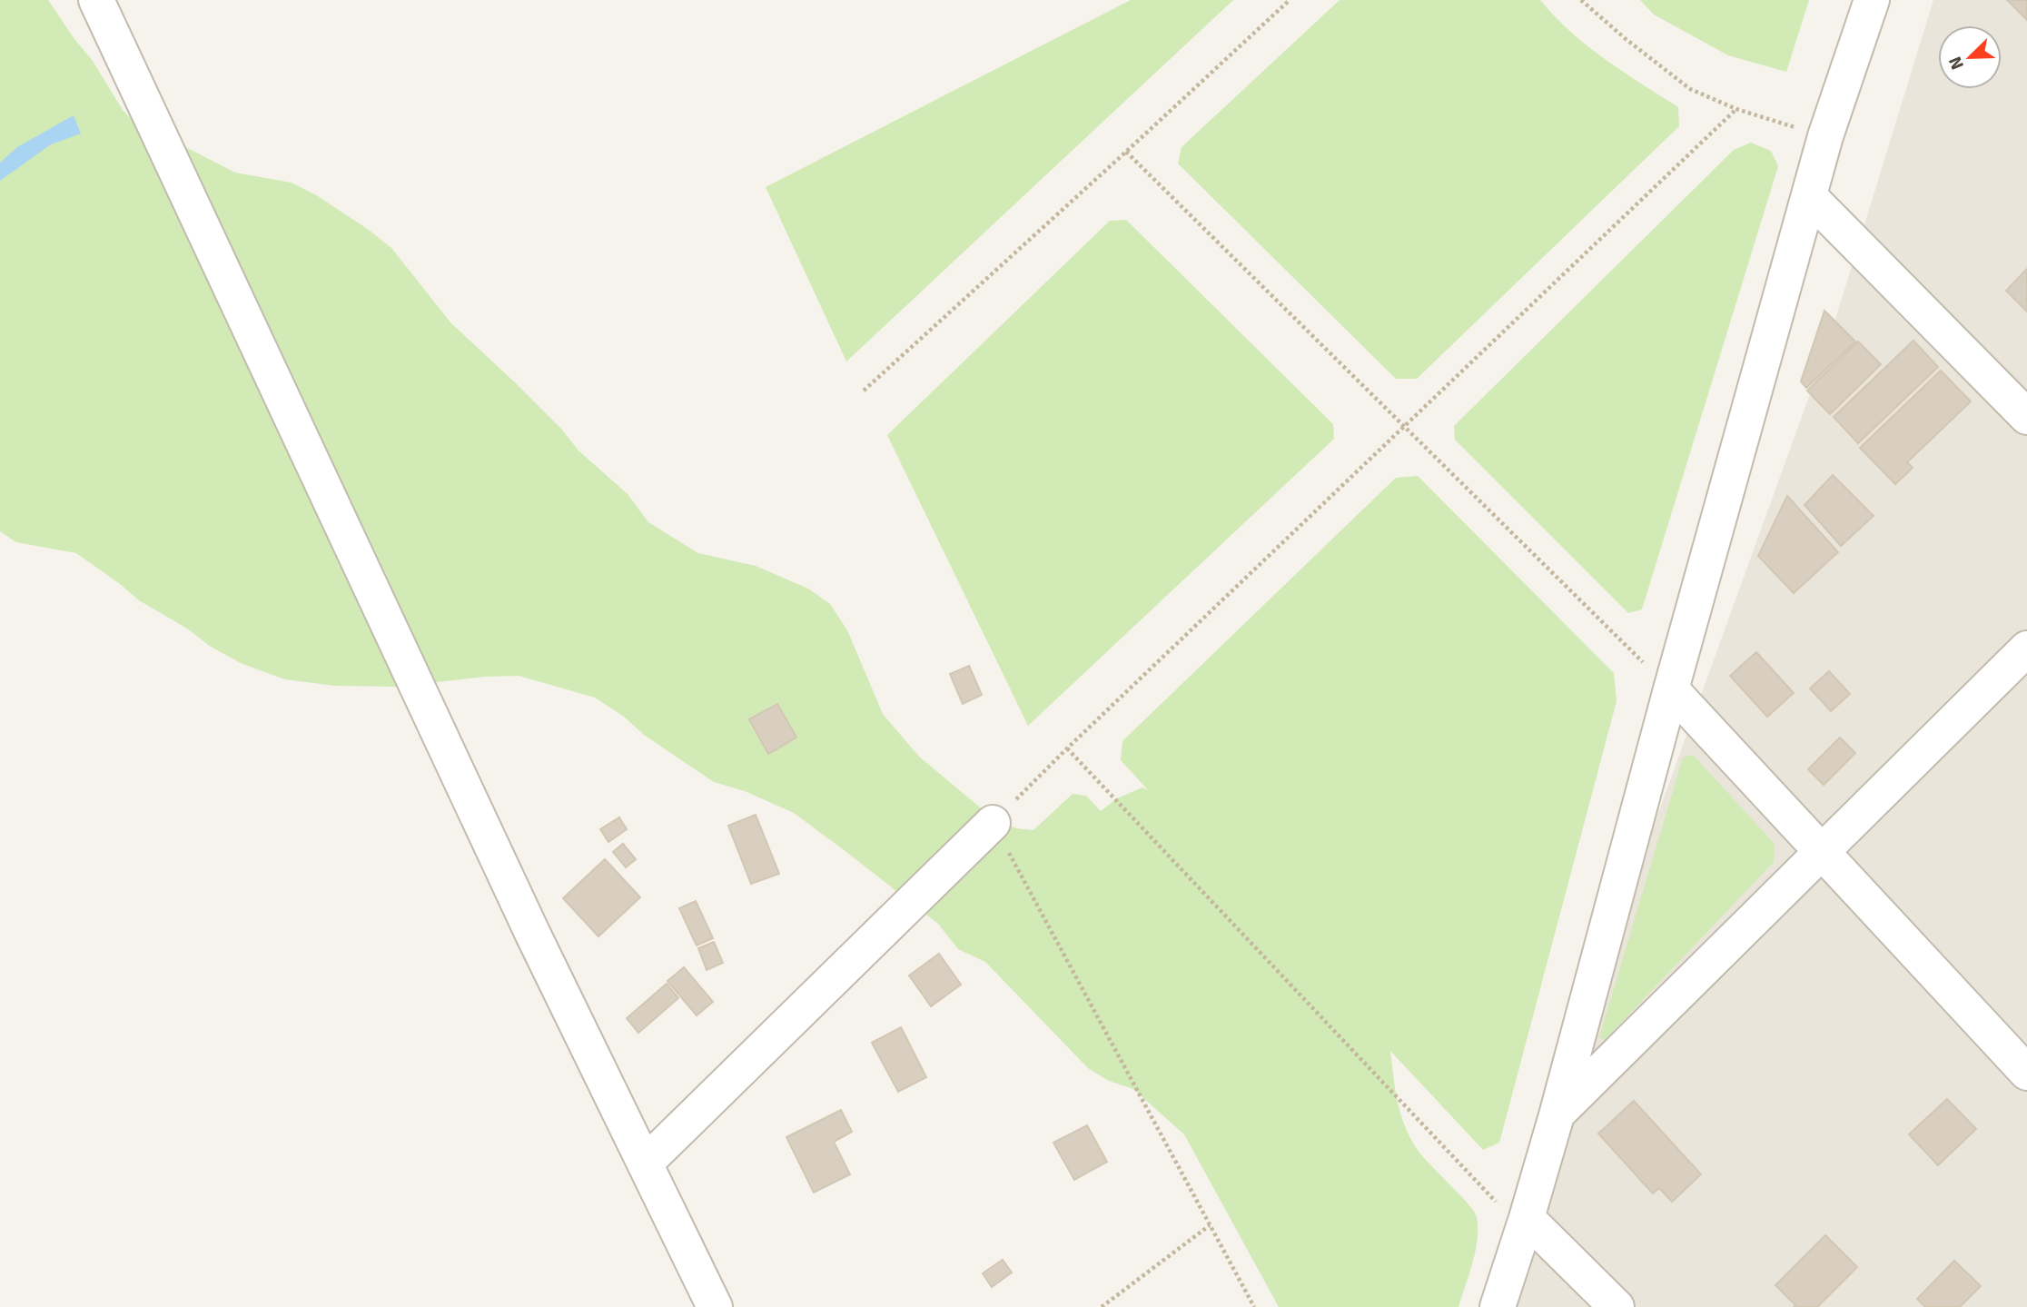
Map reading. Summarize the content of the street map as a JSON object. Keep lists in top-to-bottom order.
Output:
{
  "north": "bottom left"
}
